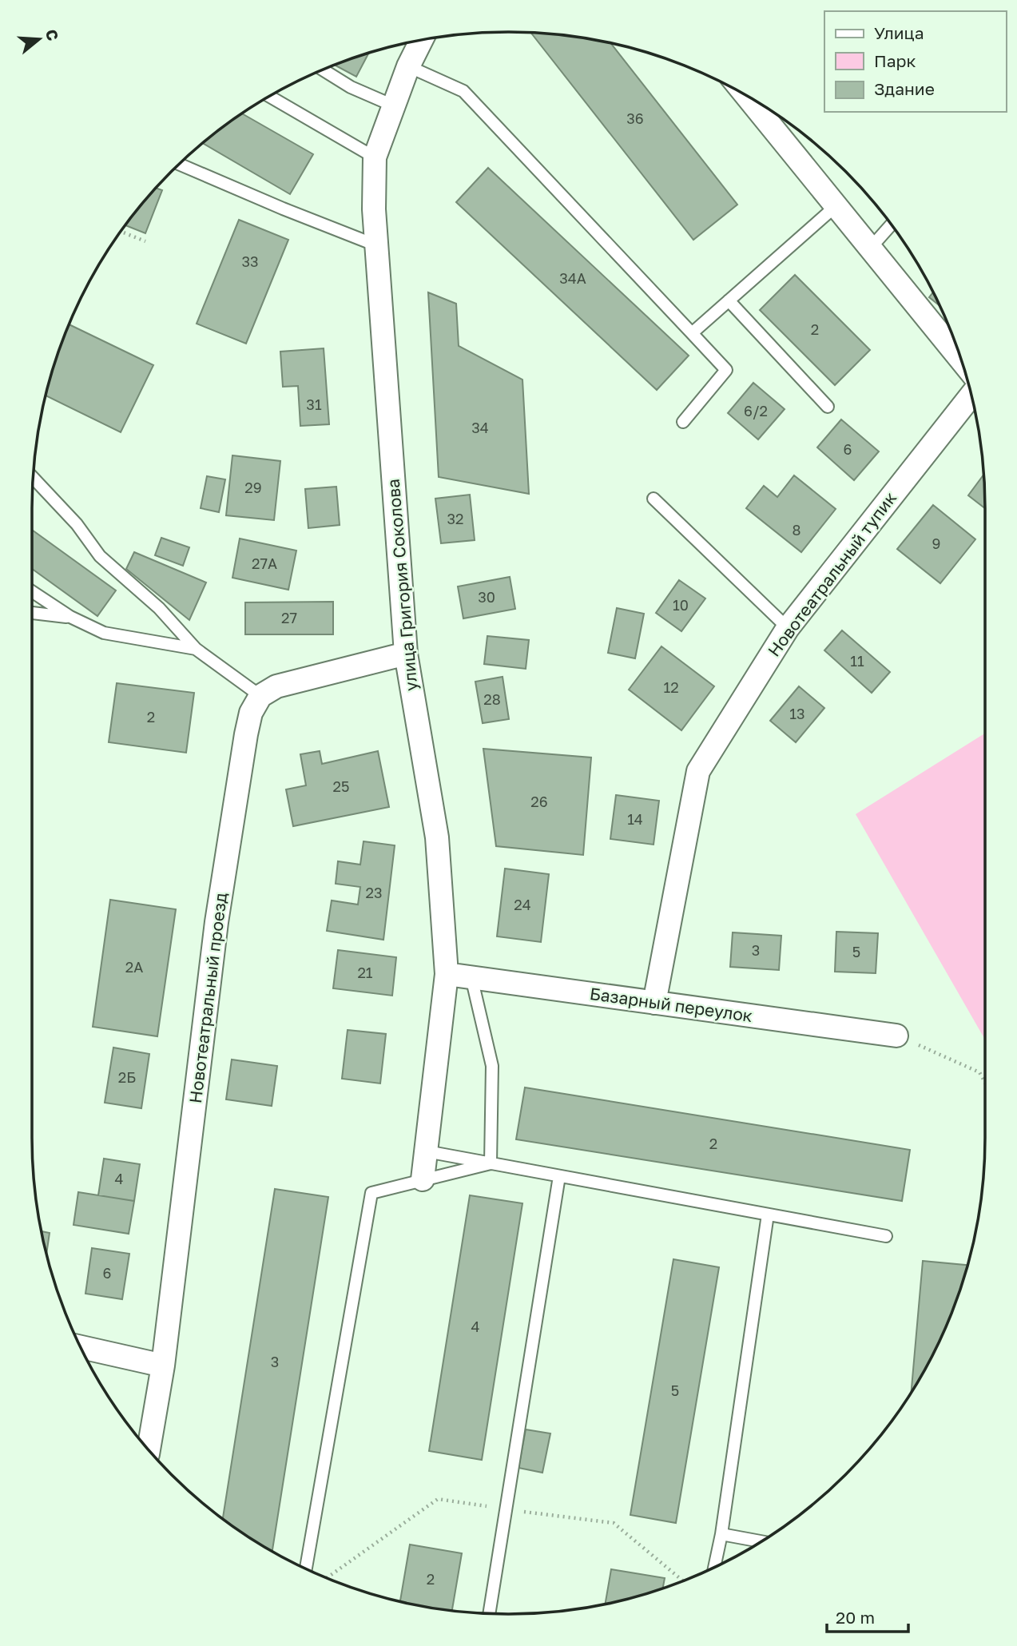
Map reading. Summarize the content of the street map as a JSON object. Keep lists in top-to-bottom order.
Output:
{
  "streets": {
    "street": [
      "Новотеатральный тупик",
      "улица Григория Соколова",
      "Новотеатральный проезд",
      "Базарный переулок"
    ]
  },
  "crossings": [
    ["Новотеатральный тупик", "Базарный переулок"],
    ["улица Григория Соколова", "Базарный переулок"]
  ],
  "house_numbers": [
    "36",
    "33",
    "34А",
    "2",
    "31",
    "6/2",
    "34",
    "6",
    "29",
    "32",
    "8",
    "9",
    "27А",
    "30",
    "10",
    "27",
    "11",
    "12",
    "28",
    "13",
    "2",
    "25",
    "26",
    "14",
    "23",
    "24",
    "3",
    "5",
    "2А",
    "21",
    "2Б",
    "2",
    "4",
    "6",
    "4",
    "3",
    "5",
    "2"
  ],
  "legend": ["Улица", "Парк", "Здание"],
  "scale_bar": "20 m",
  "north": "right"
}
